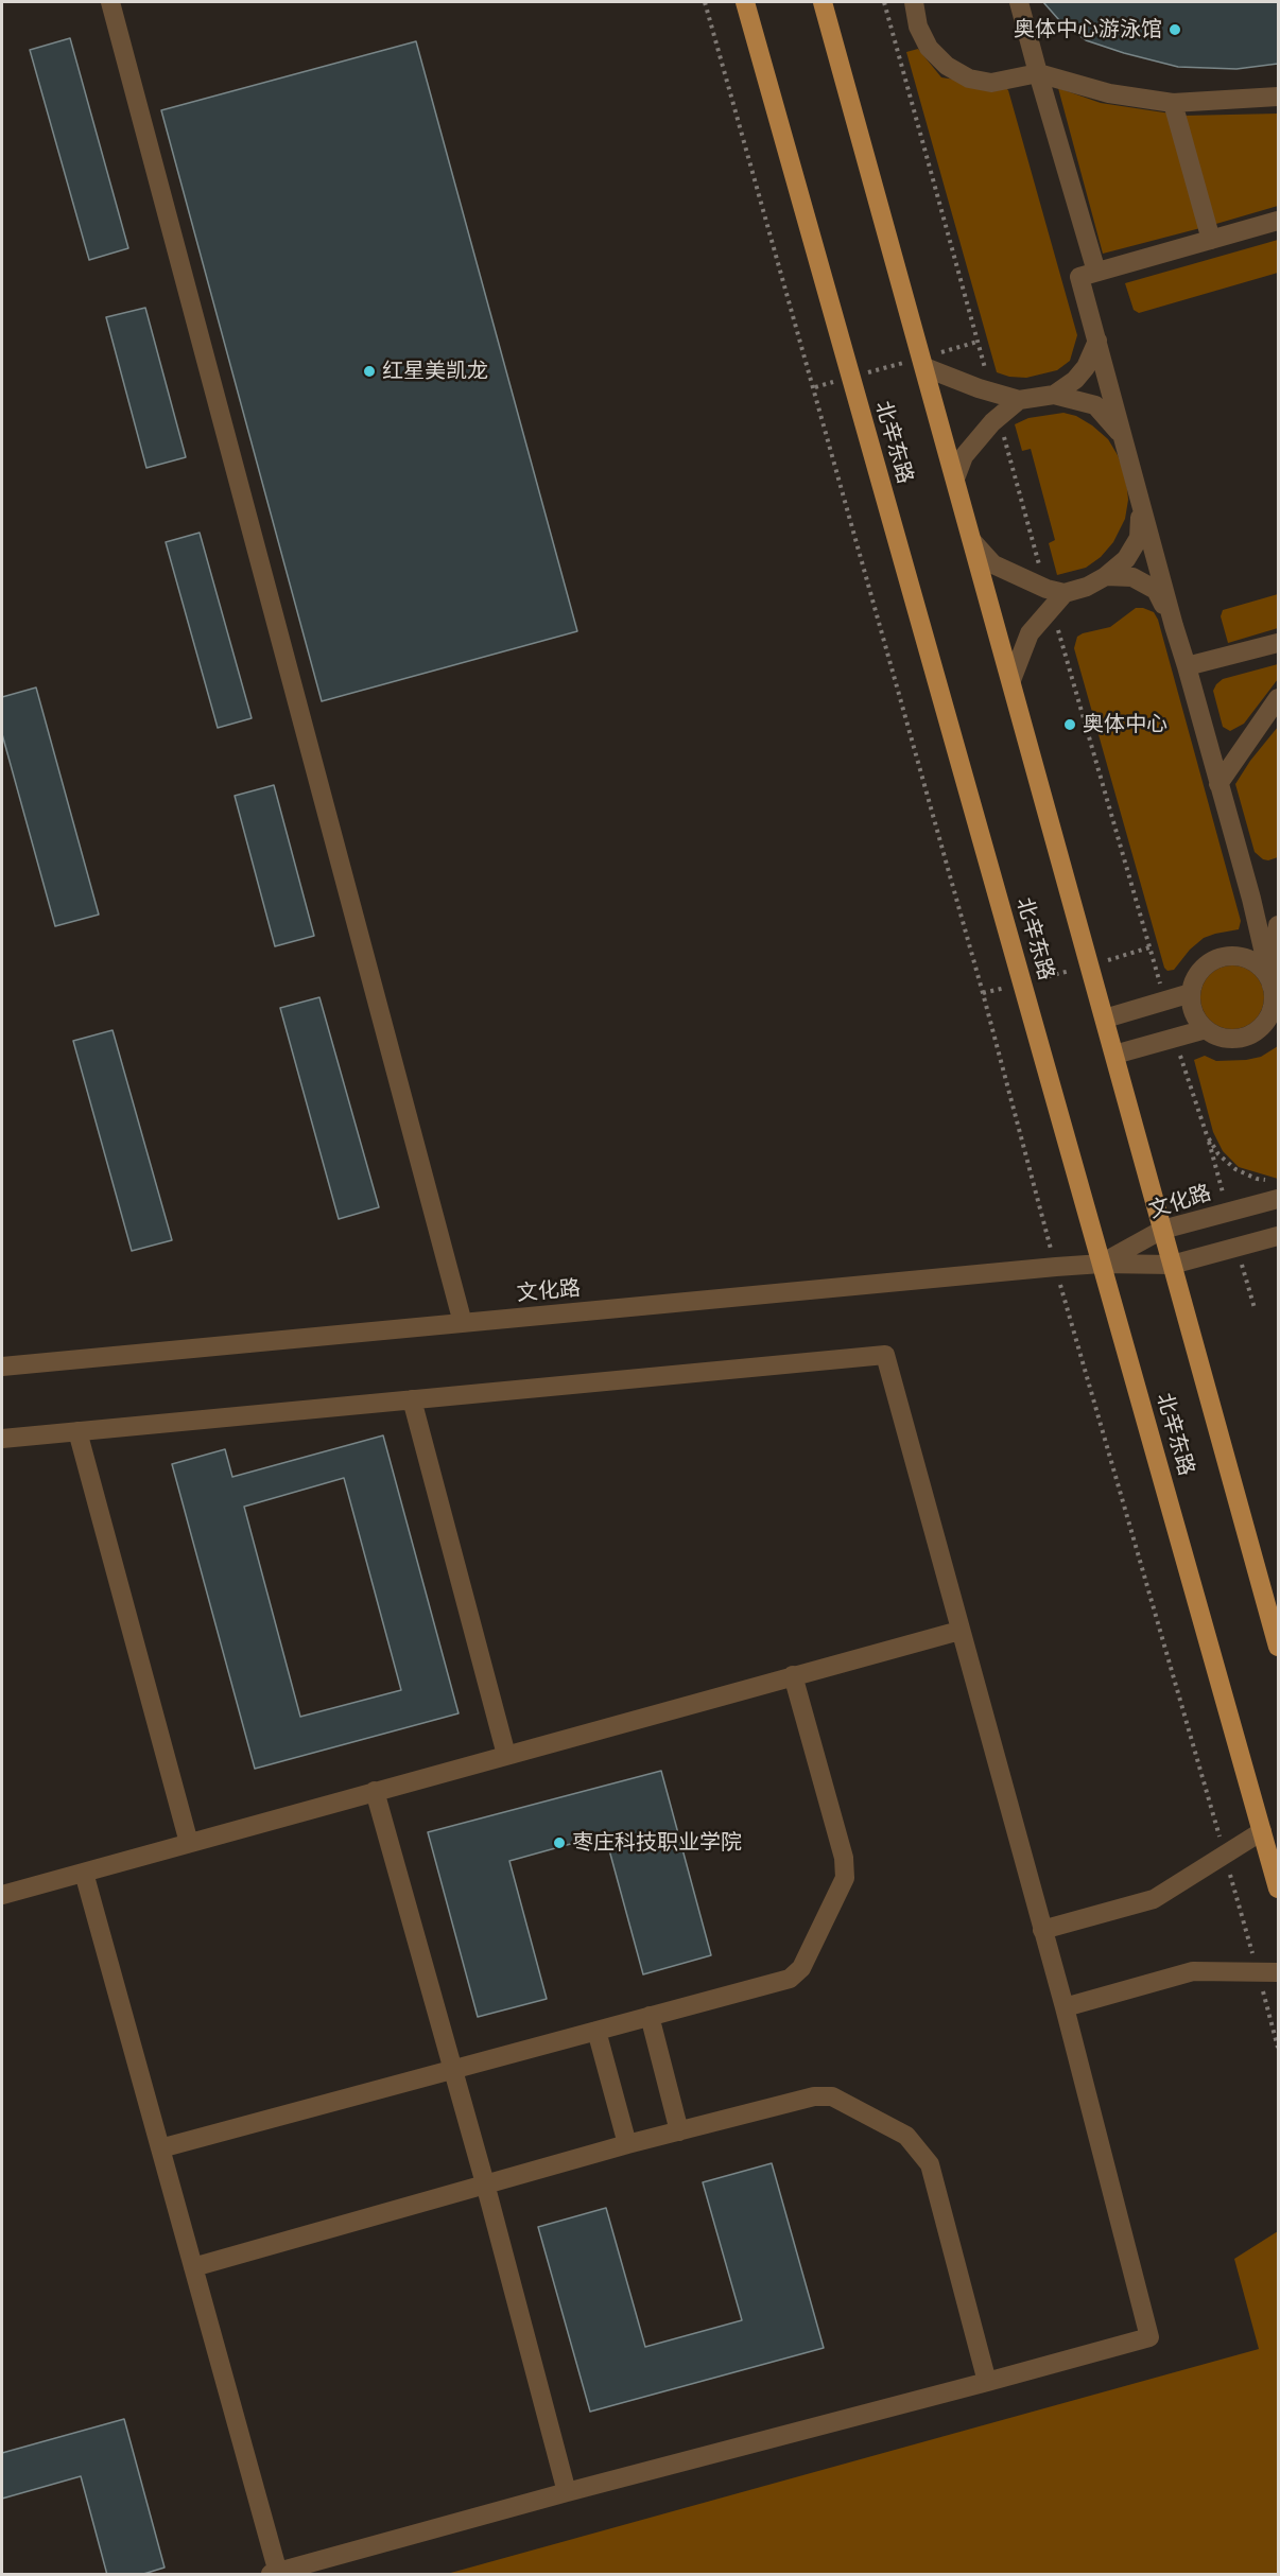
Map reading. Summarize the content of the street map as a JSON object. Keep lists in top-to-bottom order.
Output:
{
  "streets": {
    "main road": ["北辛东路"],
    "street": ["文化路"]
  },
  "crossings": [
    ["北辛东路", "文化路"]
  ],
  "places": [
    "奥体中心游泳馆",
    "红星美凯龙",
    "奥体中心",
    "枣庄科技职业学院"
  ]
}
